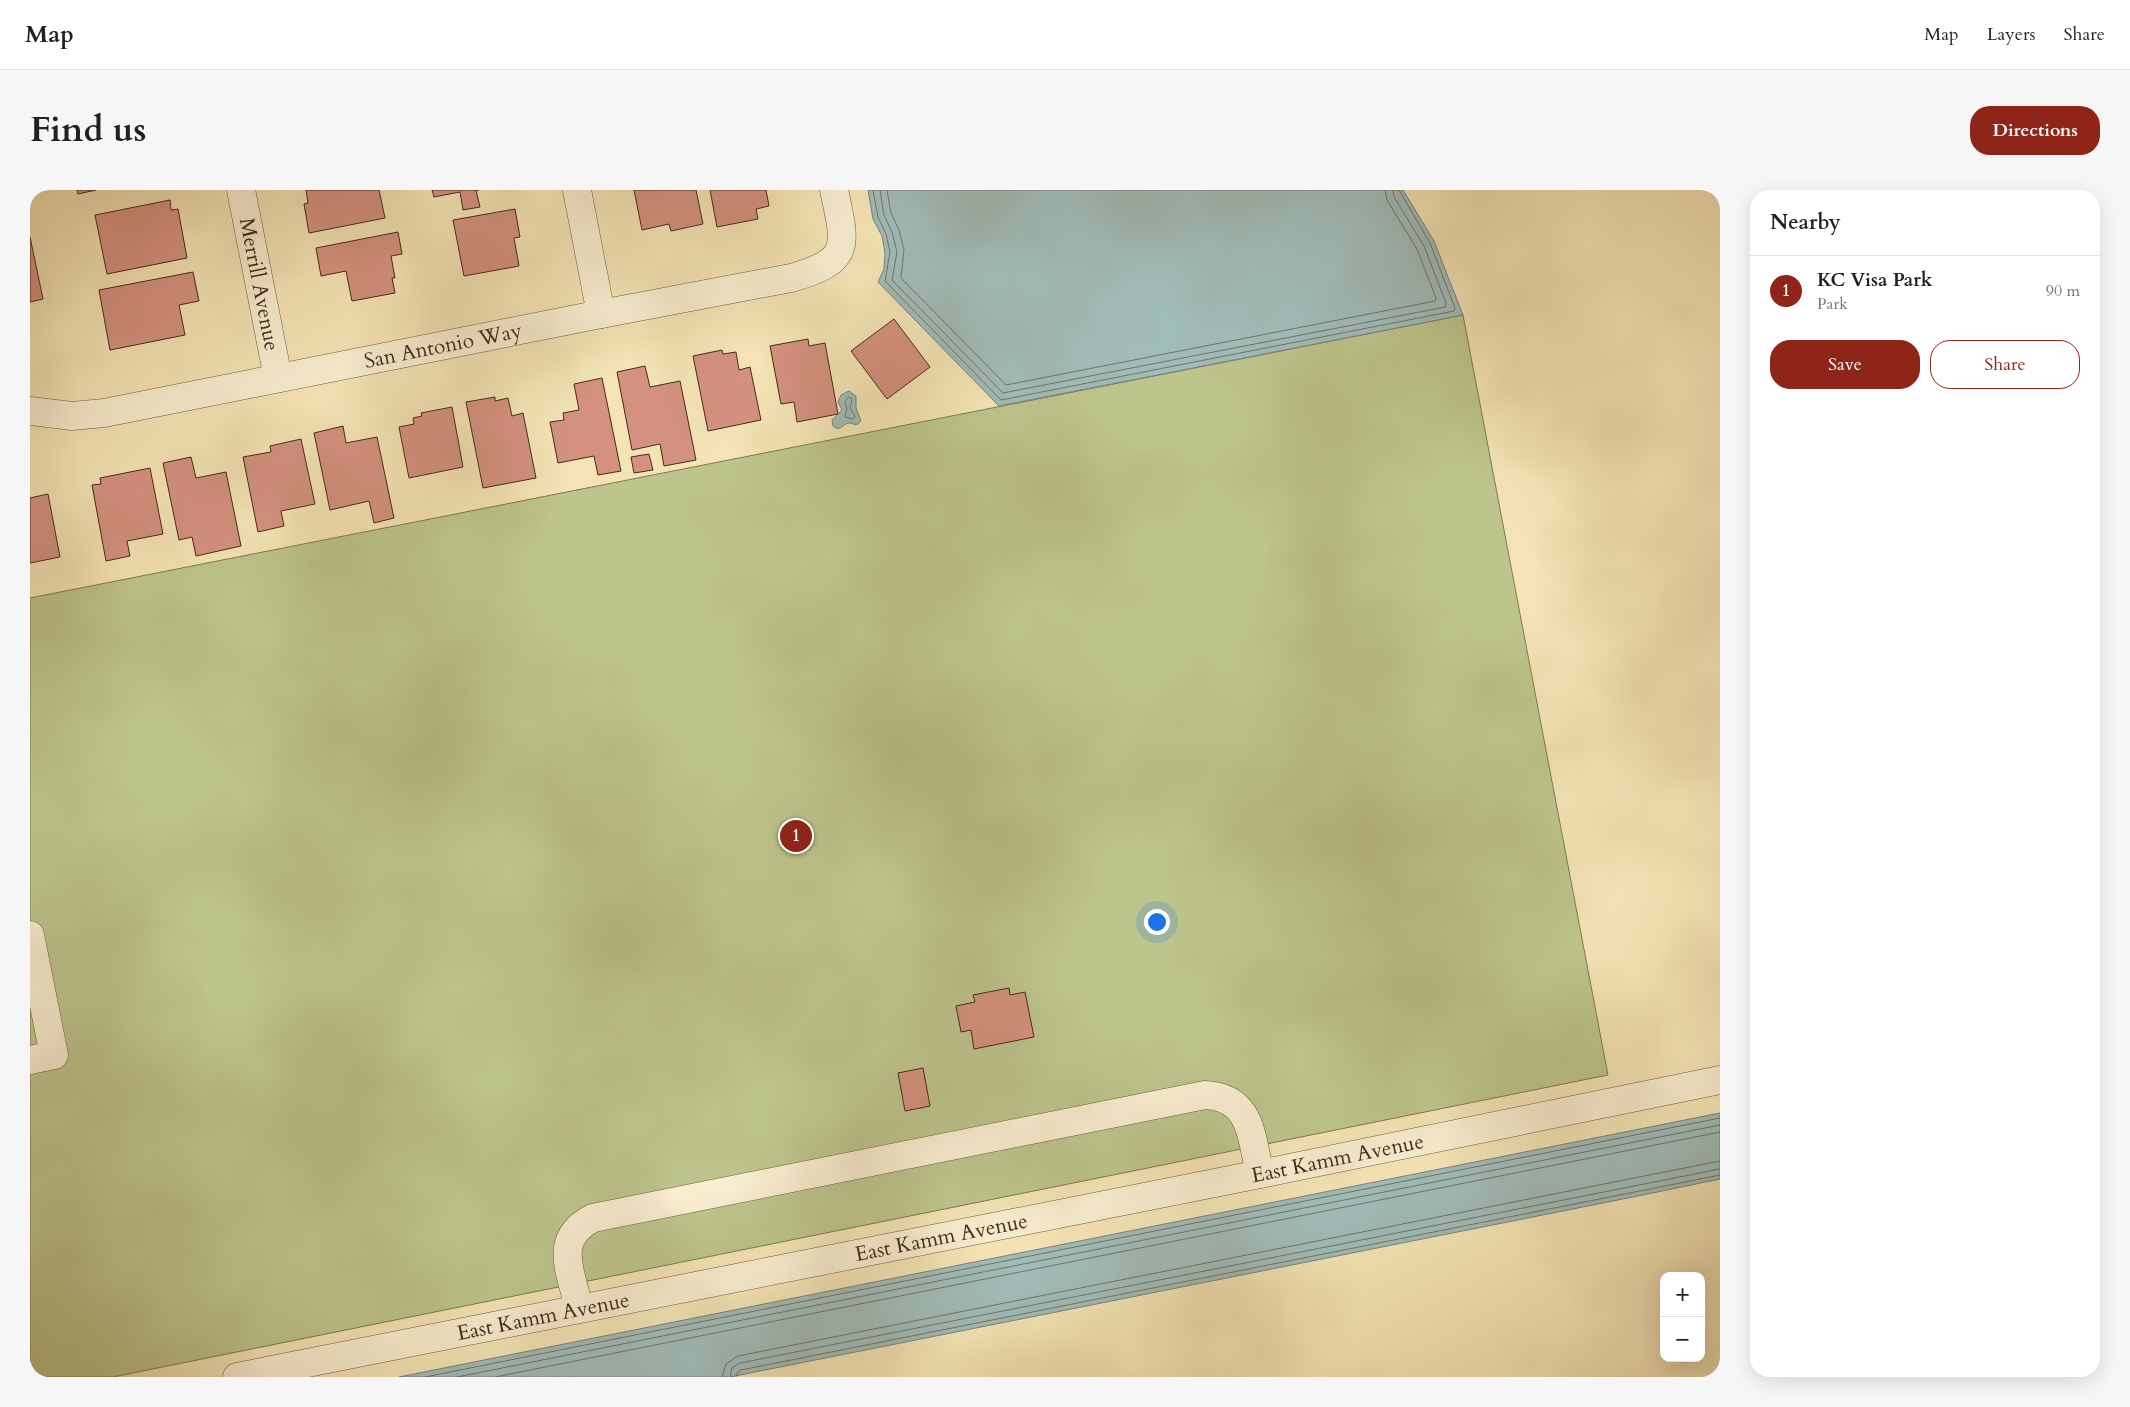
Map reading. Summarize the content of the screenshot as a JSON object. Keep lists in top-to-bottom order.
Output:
{
  "streets": {
    "street": ["Merrill Avenue", "San Antonio Way", "East Kamm Avenue"]
  },
  "crossings": [
    ["Merrill Avenue", "San Antonio Way"]
  ],
  "page": {
    "header": "Map",
    "nav": ["Map", "Layers", "Share"],
    "title": "Find us",
    "buttons": [
      "Directions",
      ["Save", "Share"]
    ],
    "heading": "Nearby",
    "list": [
      {
        "mark": "1",
        "name": "KC Visa Park",
        "note": "Park",
        "value": "90 m"
      }
    ],
    "pins": "1",
    "map_buttons": ["+", "−"]
  }
}
